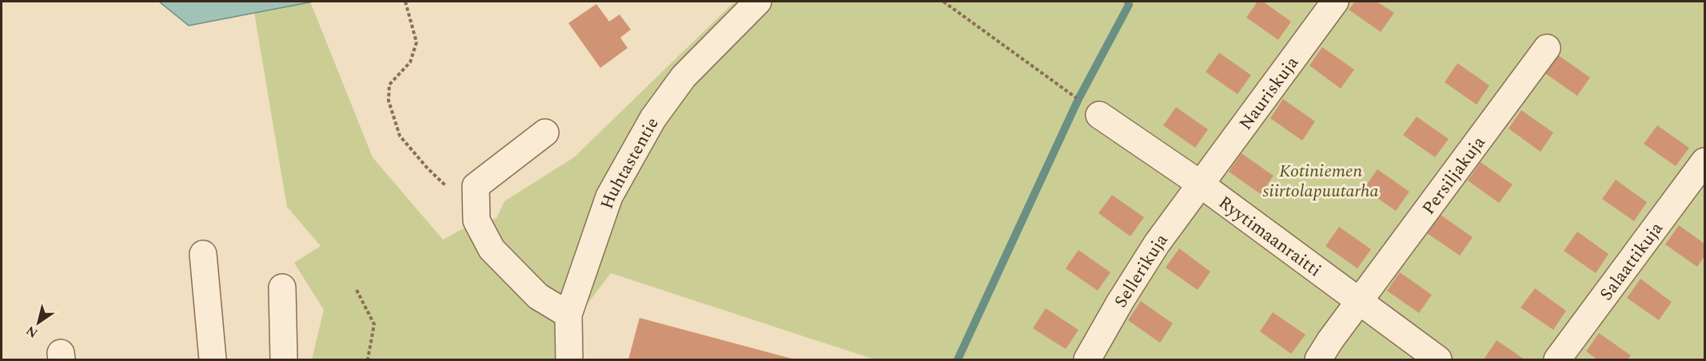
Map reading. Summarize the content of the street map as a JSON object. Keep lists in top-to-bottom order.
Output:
{
  "streets": {
    "street": [
      "Nauriskuja",
      "Huhtastentie",
      "Persiljakuja",
      "Ryytimaanraitti",
      "Salaattikuja",
      "Sellerikuja"
    ]
  },
  "crossings": [
    ["Nauriskuja", "Ryytimaanraitti"],
    ["Nauriskuja", "Sellerikuja"],
    ["Persiljakuja", "Ryytimaanraitti"],
    ["Ryytimaanraitti", "Sellerikuja"]
  ],
  "parks": ["Kotiniemen siirtolapuutarha"],
  "north": "bottom left"
}
